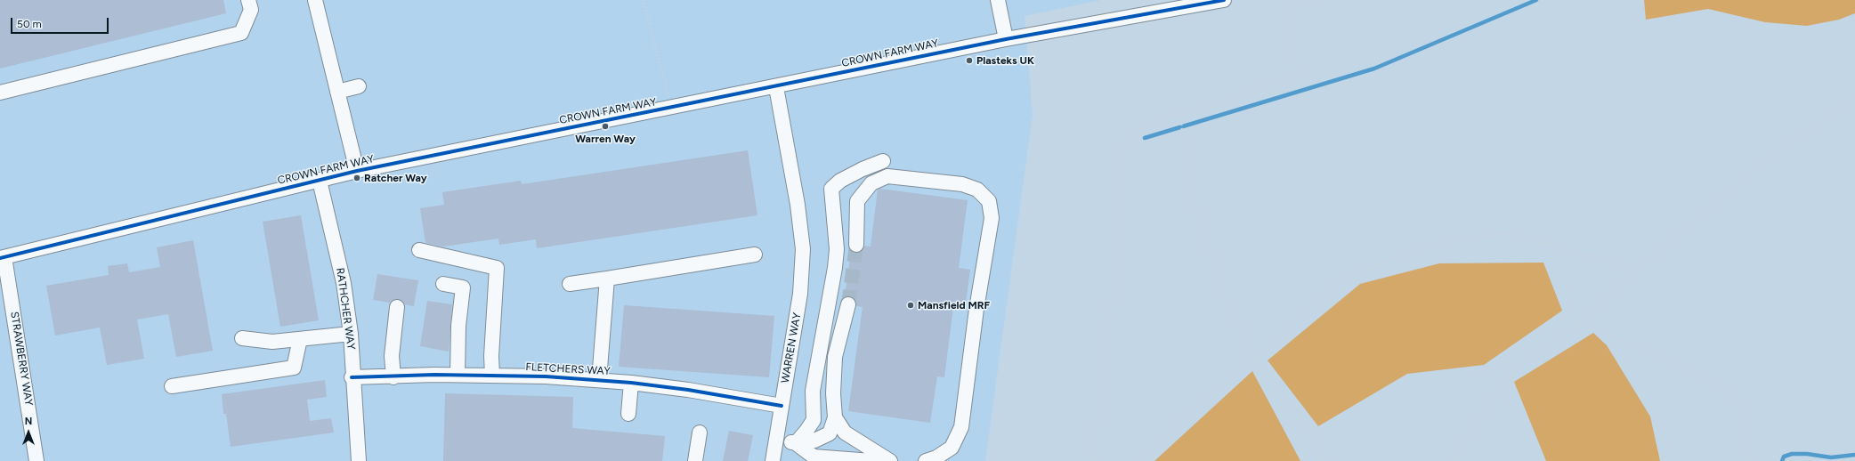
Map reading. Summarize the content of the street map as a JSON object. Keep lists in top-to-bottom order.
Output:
{
  "streets": {
    "street": [
      "CROWN FARM WAY",
      "RATHCHER WAY",
      "WARREN WAY",
      "STRAWBERRY WAY",
      "FLETCHERS WAY"
    ]
  },
  "crossings": [
    ["CROWN FARM WAY", "RATHCHER WAY"],
    ["CROWN FARM WAY", "WARREN WAY"],
    ["CROWN FARM WAY", "STRAWBERRY WAY"],
    ["RATHCHER WAY", "FLETCHERS WAY"],
    ["WARREN WAY", "FLETCHERS WAY"]
  ],
  "places": [
    "Plasteks UK",
    "Warren Way",
    "Ratcher Way",
    "Mansfield MRF"
  ],
  "scale_bar": "50 m",
  "north": "top"
}
